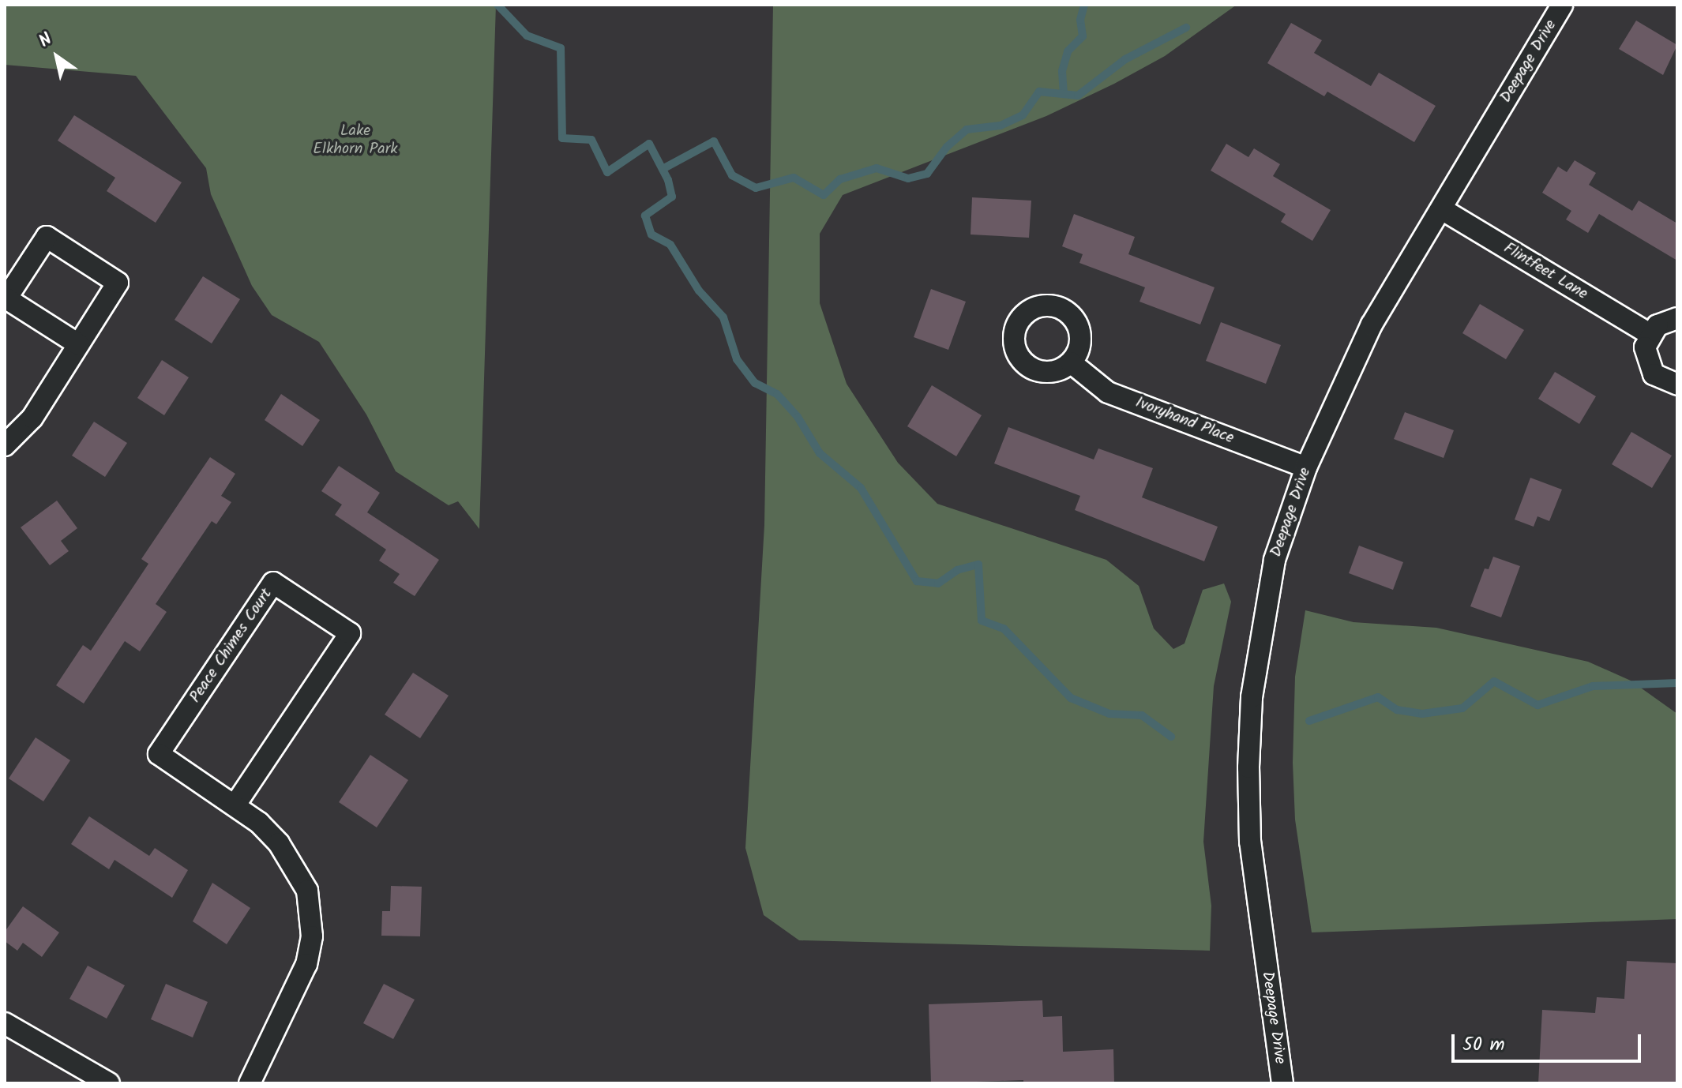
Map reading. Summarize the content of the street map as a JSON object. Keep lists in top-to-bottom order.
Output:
{
  "streets": {
    "street": [
      "Deepage Drive",
      "Flintfeet Lane",
      "Ivoryhand Place",
      "Peace Chimes Court"
    ]
  },
  "crossings": [
    ["Deepage Drive", "Flintfeet Lane"],
    ["Deepage Drive", "Ivoryhand Place"]
  ],
  "parks": ["Lake Elkhorn Park"],
  "scale_bar": "50 m",
  "north": "top left"
}
